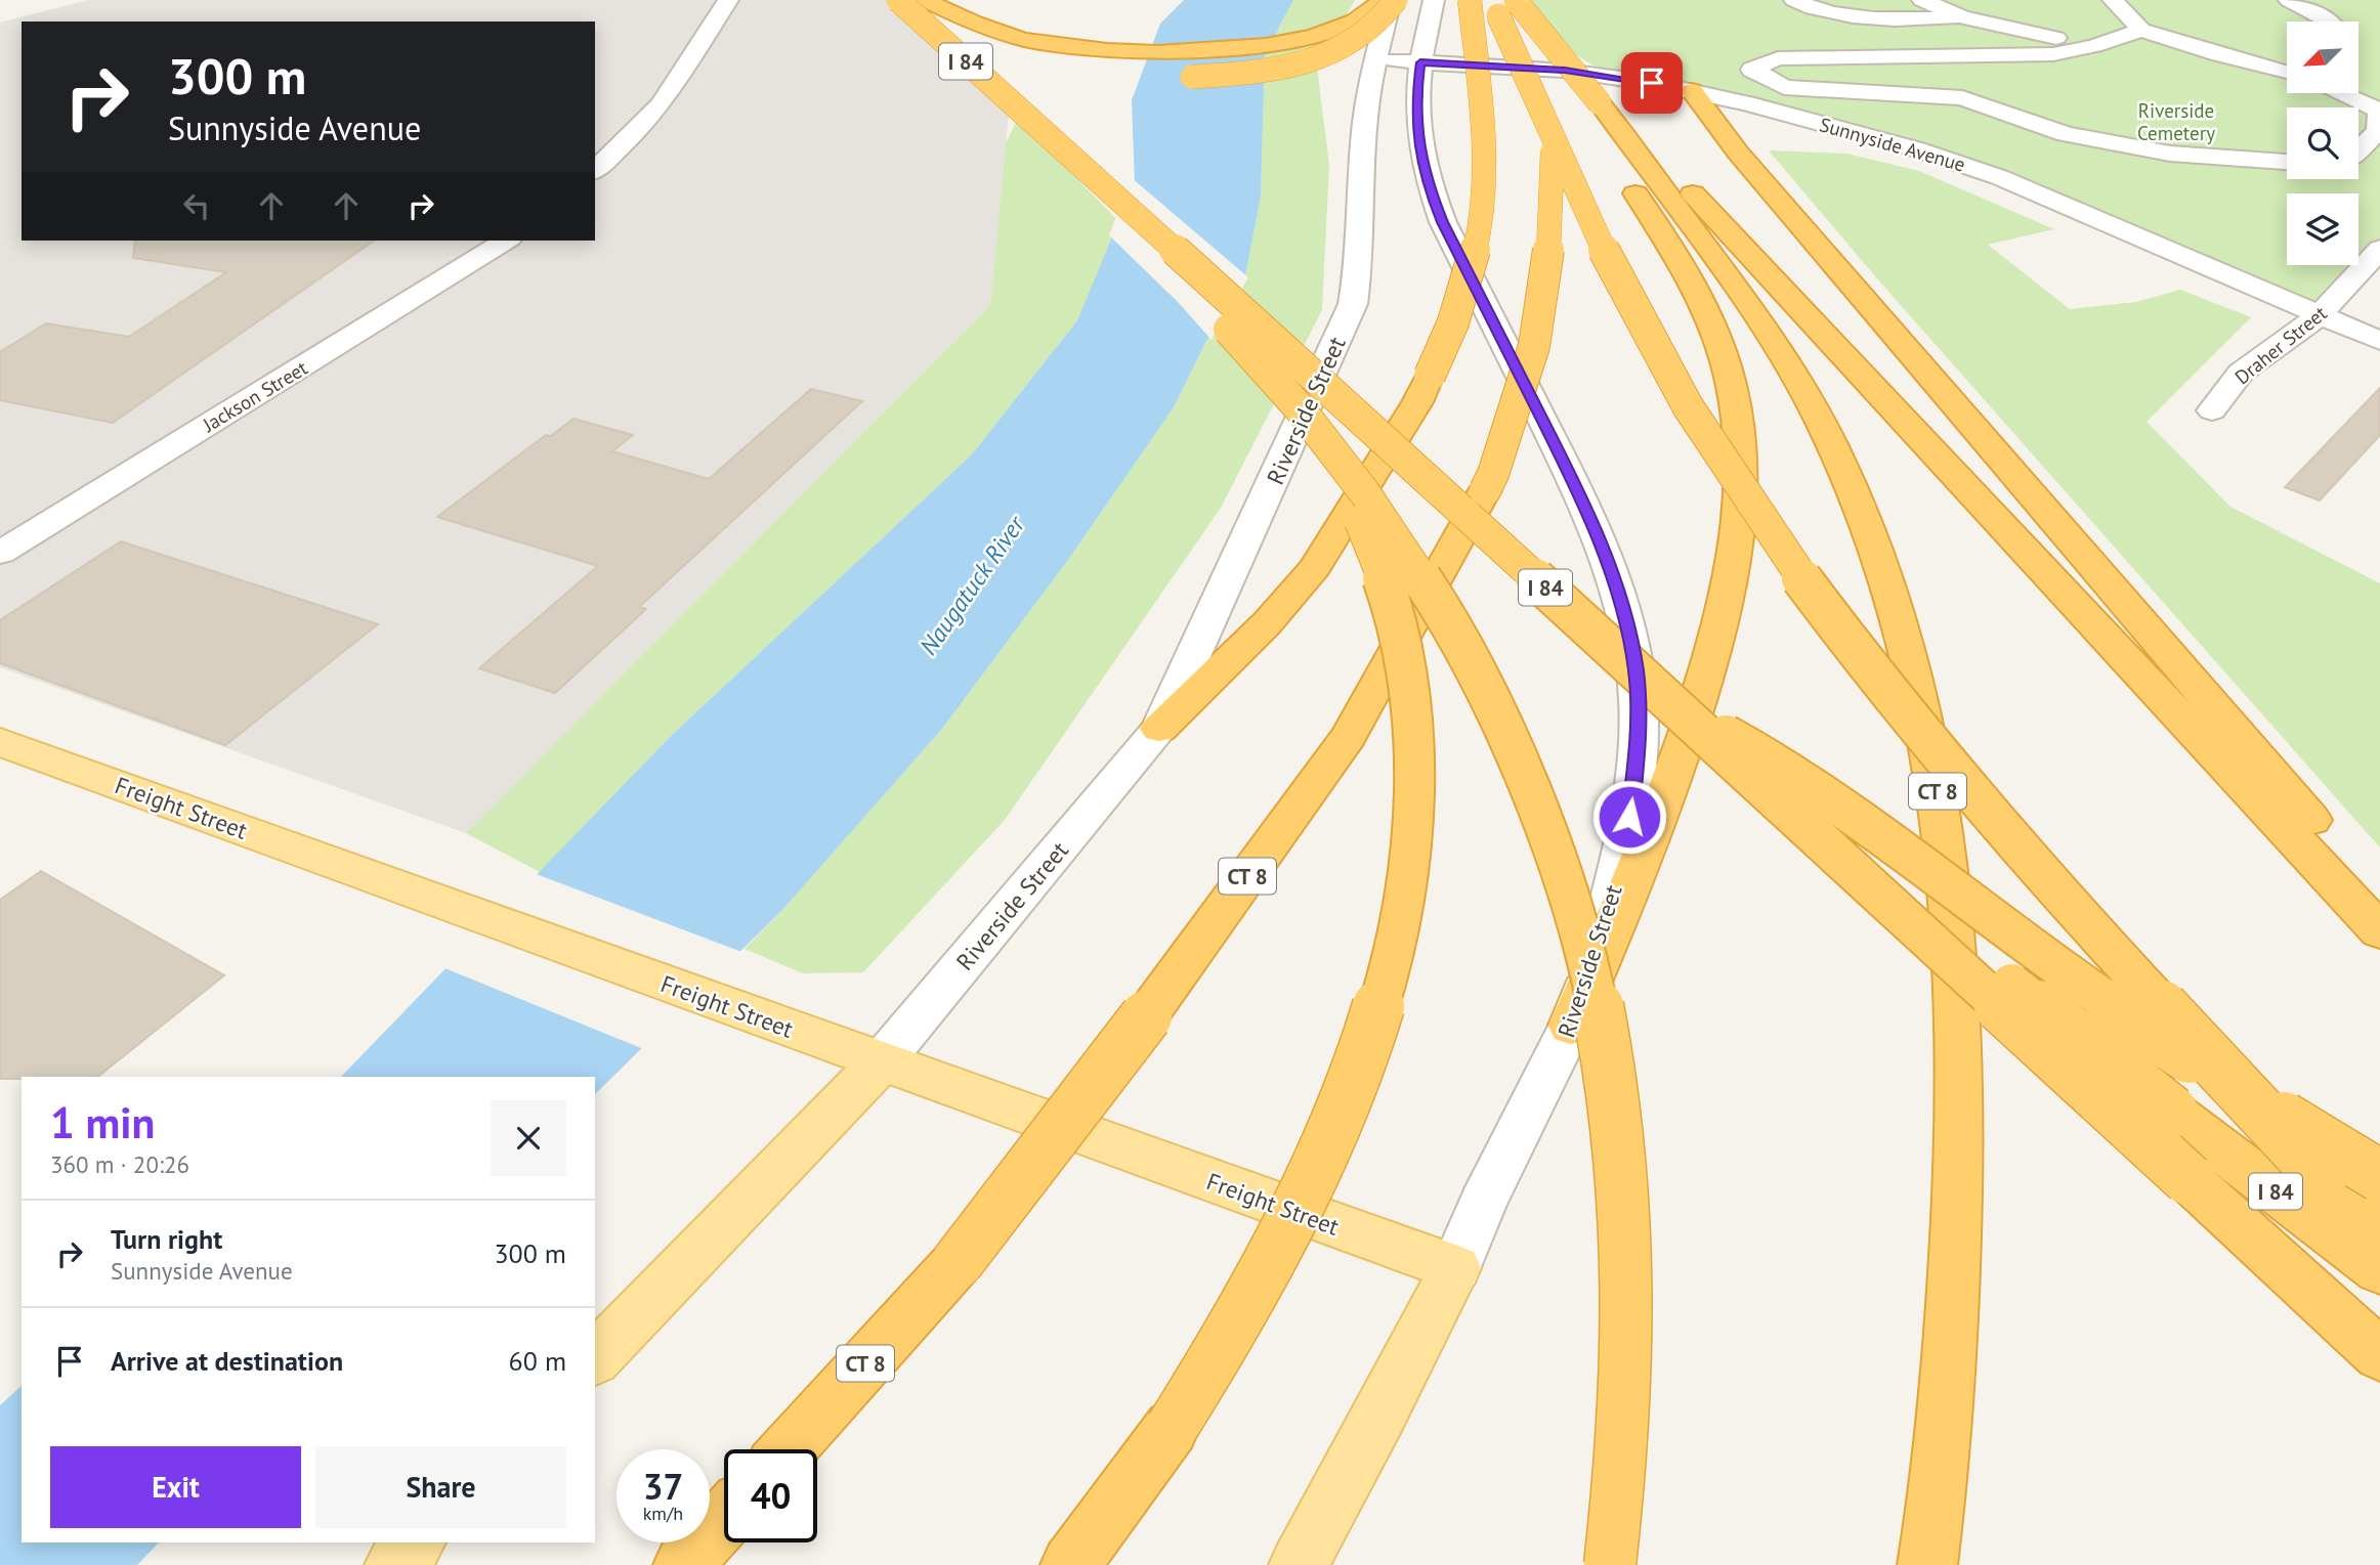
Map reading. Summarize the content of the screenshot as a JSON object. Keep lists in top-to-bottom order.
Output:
{
  "streets": {
    "highway": ["I 84", "CT 8"],
    "main road": ["Riverside Street", "Freight Street"],
    "street": ["Sunnyside Avenue", "Draher Street", "Jackson Street"]
  },
  "crossings": [
    ["Sunnyside Avenue", "Draher Street"],
    ["Sunnyside Avenue", "Riverside Street"],
    ["Riverside Street", "Freight Street"]
  ],
  "water": ["Naugatuck River"],
  "parks": ["Riverside Cemetery"],
  "north": "bottom left",
  "page": {
    "turn": ["300 m", "Sunnyside Avenue"],
    "heading": ["1 min", "360 m · 20:26"],
    "list": [
      {
        "name": "Turn right",
        "note": "Sunnyside Avenue",
        "value": "300 m"
      },
      {
        "name": "Arrive at destination",
        "value": "60 m"
      }
    ],
    "buttons": ["Exit", "Share"],
    "speed": "37 km/h",
    "limit": "40"
  }
}
